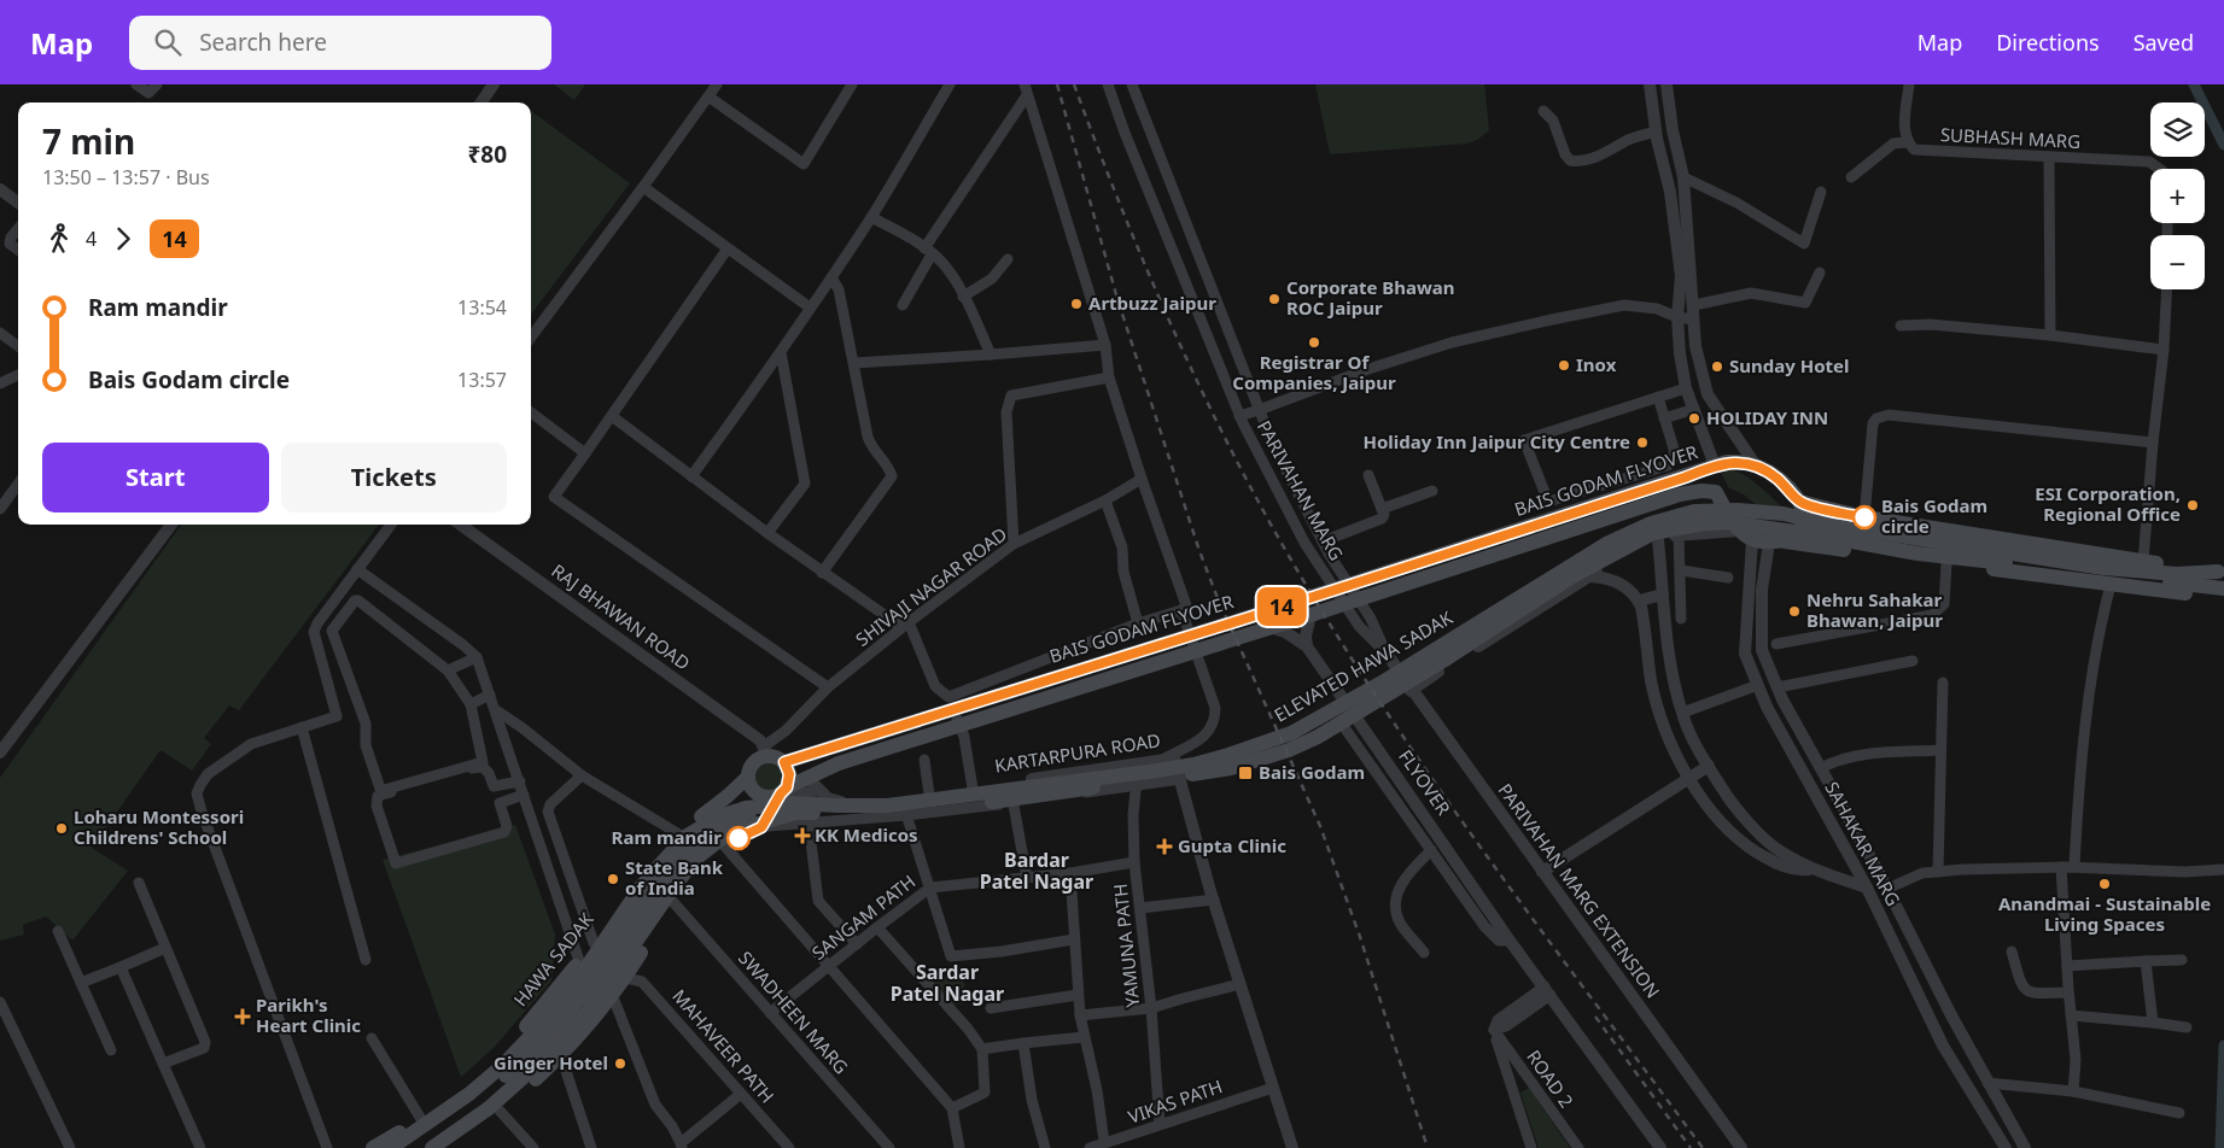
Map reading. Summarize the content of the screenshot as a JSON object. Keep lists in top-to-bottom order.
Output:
{
  "streets": {
    "main road": ["BAIS GODAM FLYOVER", "ELEVATED HAWA SADAK", "HAWA SADAK"],
    "street": [
      "SUBHASH MARG",
      "PARIVAHAN MARG",
      "SHIVAJI NAGAR ROAD",
      "RAJ BHAWAN ROAD",
      "KARTARPURA ROAD",
      "FLYOVER",
      "SAHAKAR MARG",
      "PARIVAHAN MARG EXTENSION",
      "SANGAM PATH",
      "YAMUNA PATH",
      "SWADHEEN MARG",
      "MAHAVEER PATH",
      "ROAD 2",
      "VIKAS PATH"
    ]
  },
  "crossings": [
    ["BAIS GODAM FLYOVER", "SHIVAJI NAGAR ROAD"],
    ["BAIS GODAM FLYOVER", "RAJ BHAWAN ROAD"],
    ["BAIS GODAM FLYOVER", "KARTARPURA ROAD"],
    ["BAIS GODAM FLYOVER", "FLYOVER"],
    ["BAIS GODAM FLYOVER", "SAHAKAR MARG"],
    ["BAIS GODAM FLYOVER", "HAWA SADAK"],
    ["PARIVAHAN MARG", "PARIVAHAN MARG EXTENSION"],
    ["SHIVAJI NAGAR ROAD", "RAJ BHAWAN ROAD"],
    ["SHIVAJI NAGAR ROAD", "KARTARPURA ROAD"],
    ["SHIVAJI NAGAR ROAD", "HAWA SADAK"],
    ["RAJ BHAWAN ROAD", "KARTARPURA ROAD"],
    ["RAJ BHAWAN ROAD", "HAWA SADAK"],
    ["KARTARPURA ROAD", "YAMUNA PATH"],
    ["KARTARPURA ROAD", "HAWA SADAK"],
    ["KARTARPURA ROAD", "VIKAS PATH"],
    ["SANGAM PATH", "YAMUNA PATH"],
    ["SANGAM PATH", "SWADHEEN MARG"],
    ["YAMUNA PATH", "VIKAS PATH"]
  ],
  "districts": ["Bardar Patel Nagar", "Sardar Patel Nagar"],
  "places": {
    "other": [
      "Corporate Bhawan ROC Jaipur",
      "Artbuzz Jaipur",
      "Registrar Of Companies, Jaipur",
      "Inox",
      "Sunday Hotel",
      "HOLIDAY INN",
      "Holiday Inn Jaipur City Centre",
      "ESI Corporation, Regional Office",
      "Bais Godam circle",
      "Nehru Sahakar Bhawan, Jaipur",
      "Loharu Montessori Childrens' School",
      "Ram mandir",
      "State Bank of India",
      "Anandmai - Sustainable Living Spaces",
      "Ginger Hotel"
    ],
    "transit": ["Bais Godam"],
    "health": ["KK Medicos", "Gupta Clinic", "Parikh's Heart Clinic"]
  },
  "lines": ["bus line 14"],
  "page": {
    "header": "Map",
    "search": "Search here",
    "nav": ["Map", "Directions", "Saved"],
    "on_map": "14",
    "map_buttons": ["+", "−"],
    "heading": ["7 min", "13:50 – 13:57 · Bus", "₹80"],
    "legs": ["4", "14"],
    "list": [
      {
        "name": "Ram mandir",
        "value": "13:54"
      },
      {
        "name": "Bais Godam circle",
        "value": "13:57"
      }
    ],
    "buttons": ["Start", "Tickets"]
  }
}
